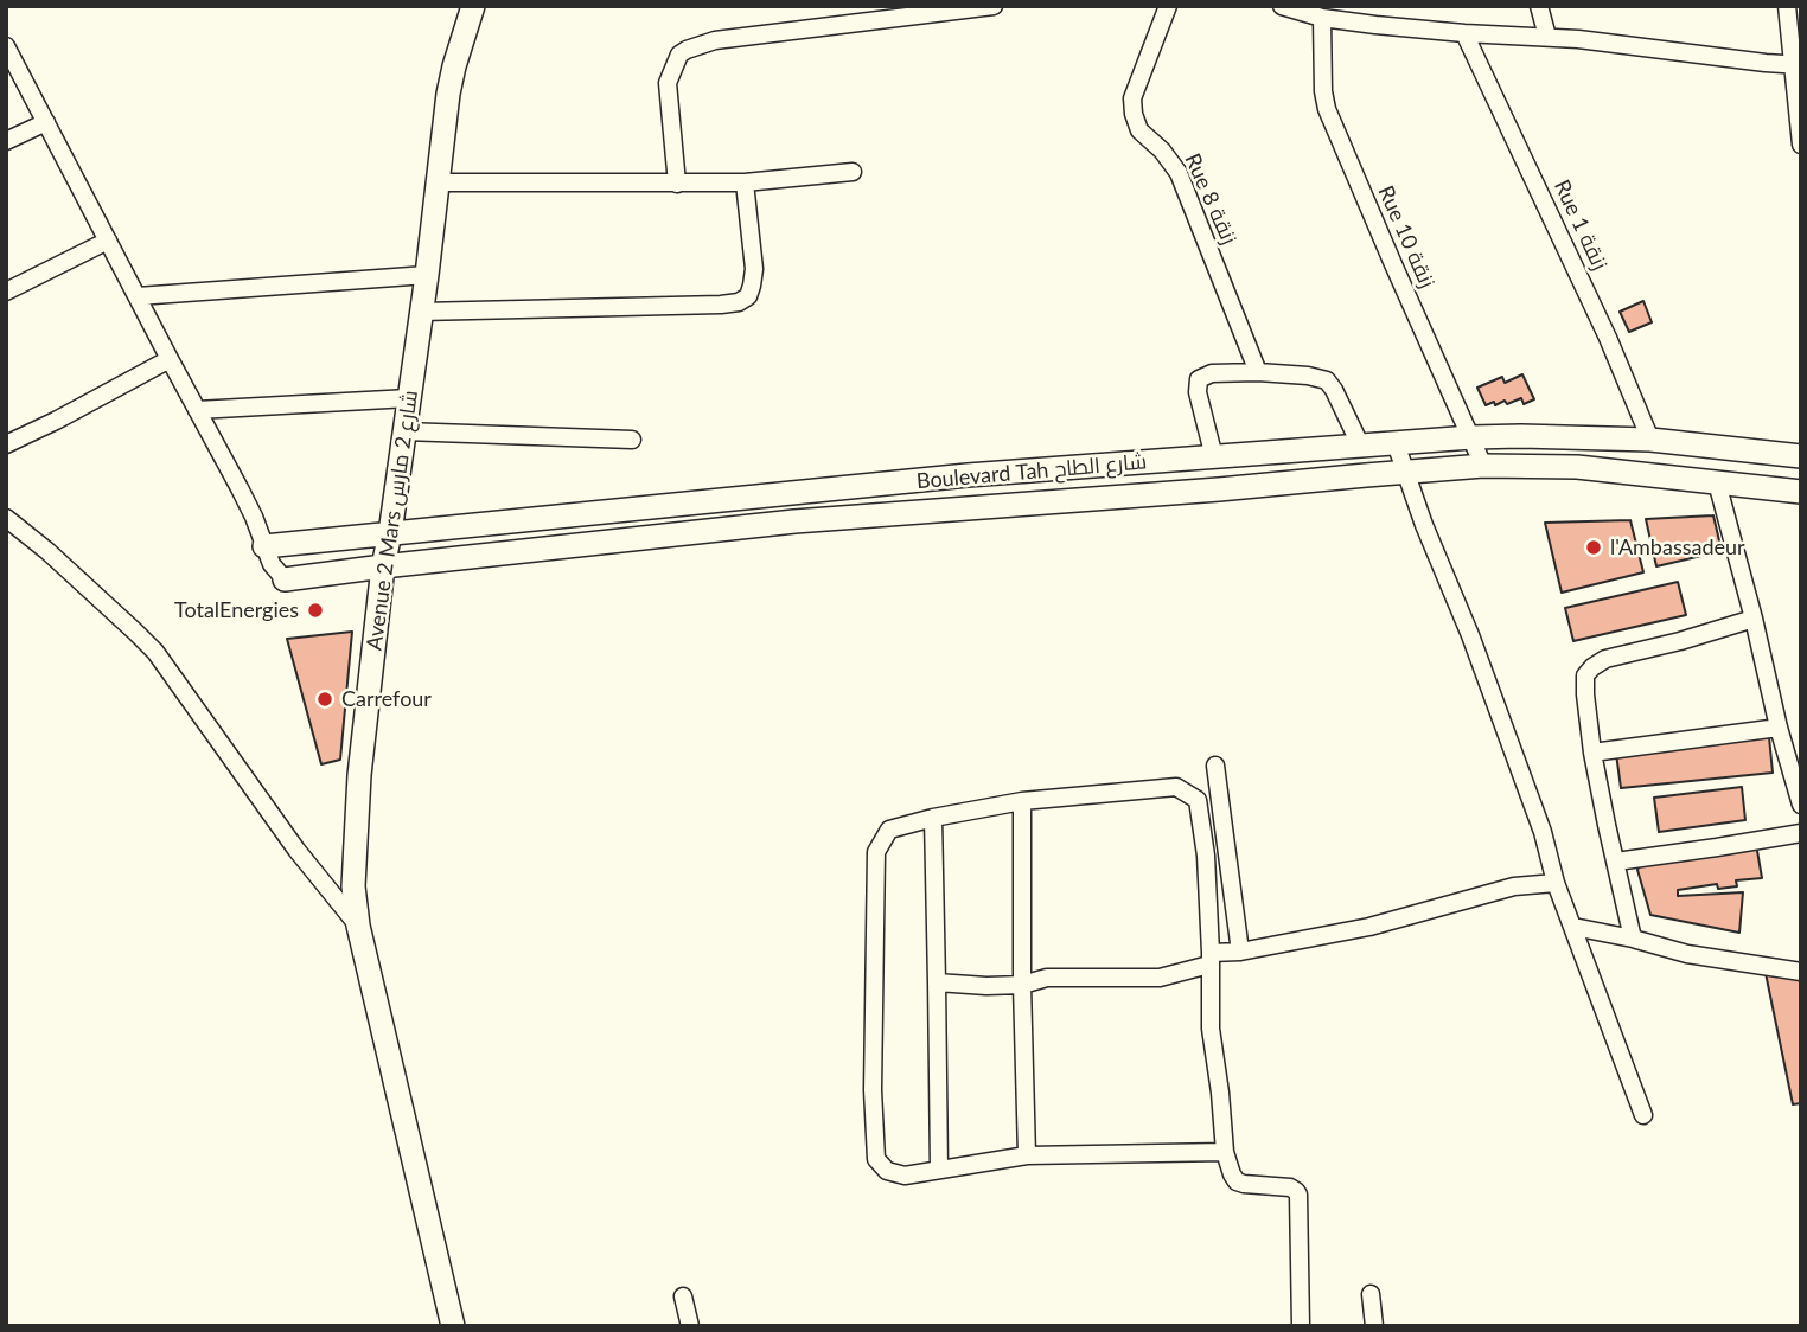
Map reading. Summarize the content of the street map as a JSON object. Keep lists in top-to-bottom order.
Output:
{
  "streets": {
    "street": [
      "Rue 8 زنقة",
      "Rue 1 زنقة",
      "Rue 10 زنقة",
      "Boulevard Tah شارع الطاح",
      "Avenue 2 Mars شارع 2 مارس"
    ]
  },
  "crossings": [
    ["Rue 1 زنقة", "Boulevard Tah شارع الطاح"],
    ["Rue 10 زنقة", "Boulevard Tah شارع الطاح"],
    ["Boulevard Tah شارع الطاح", "Avenue 2 Mars شارع 2 مارس"]
  ],
  "places": ["l'Ambassadeur", "TotalEnergies", "Carrefour"]
}
